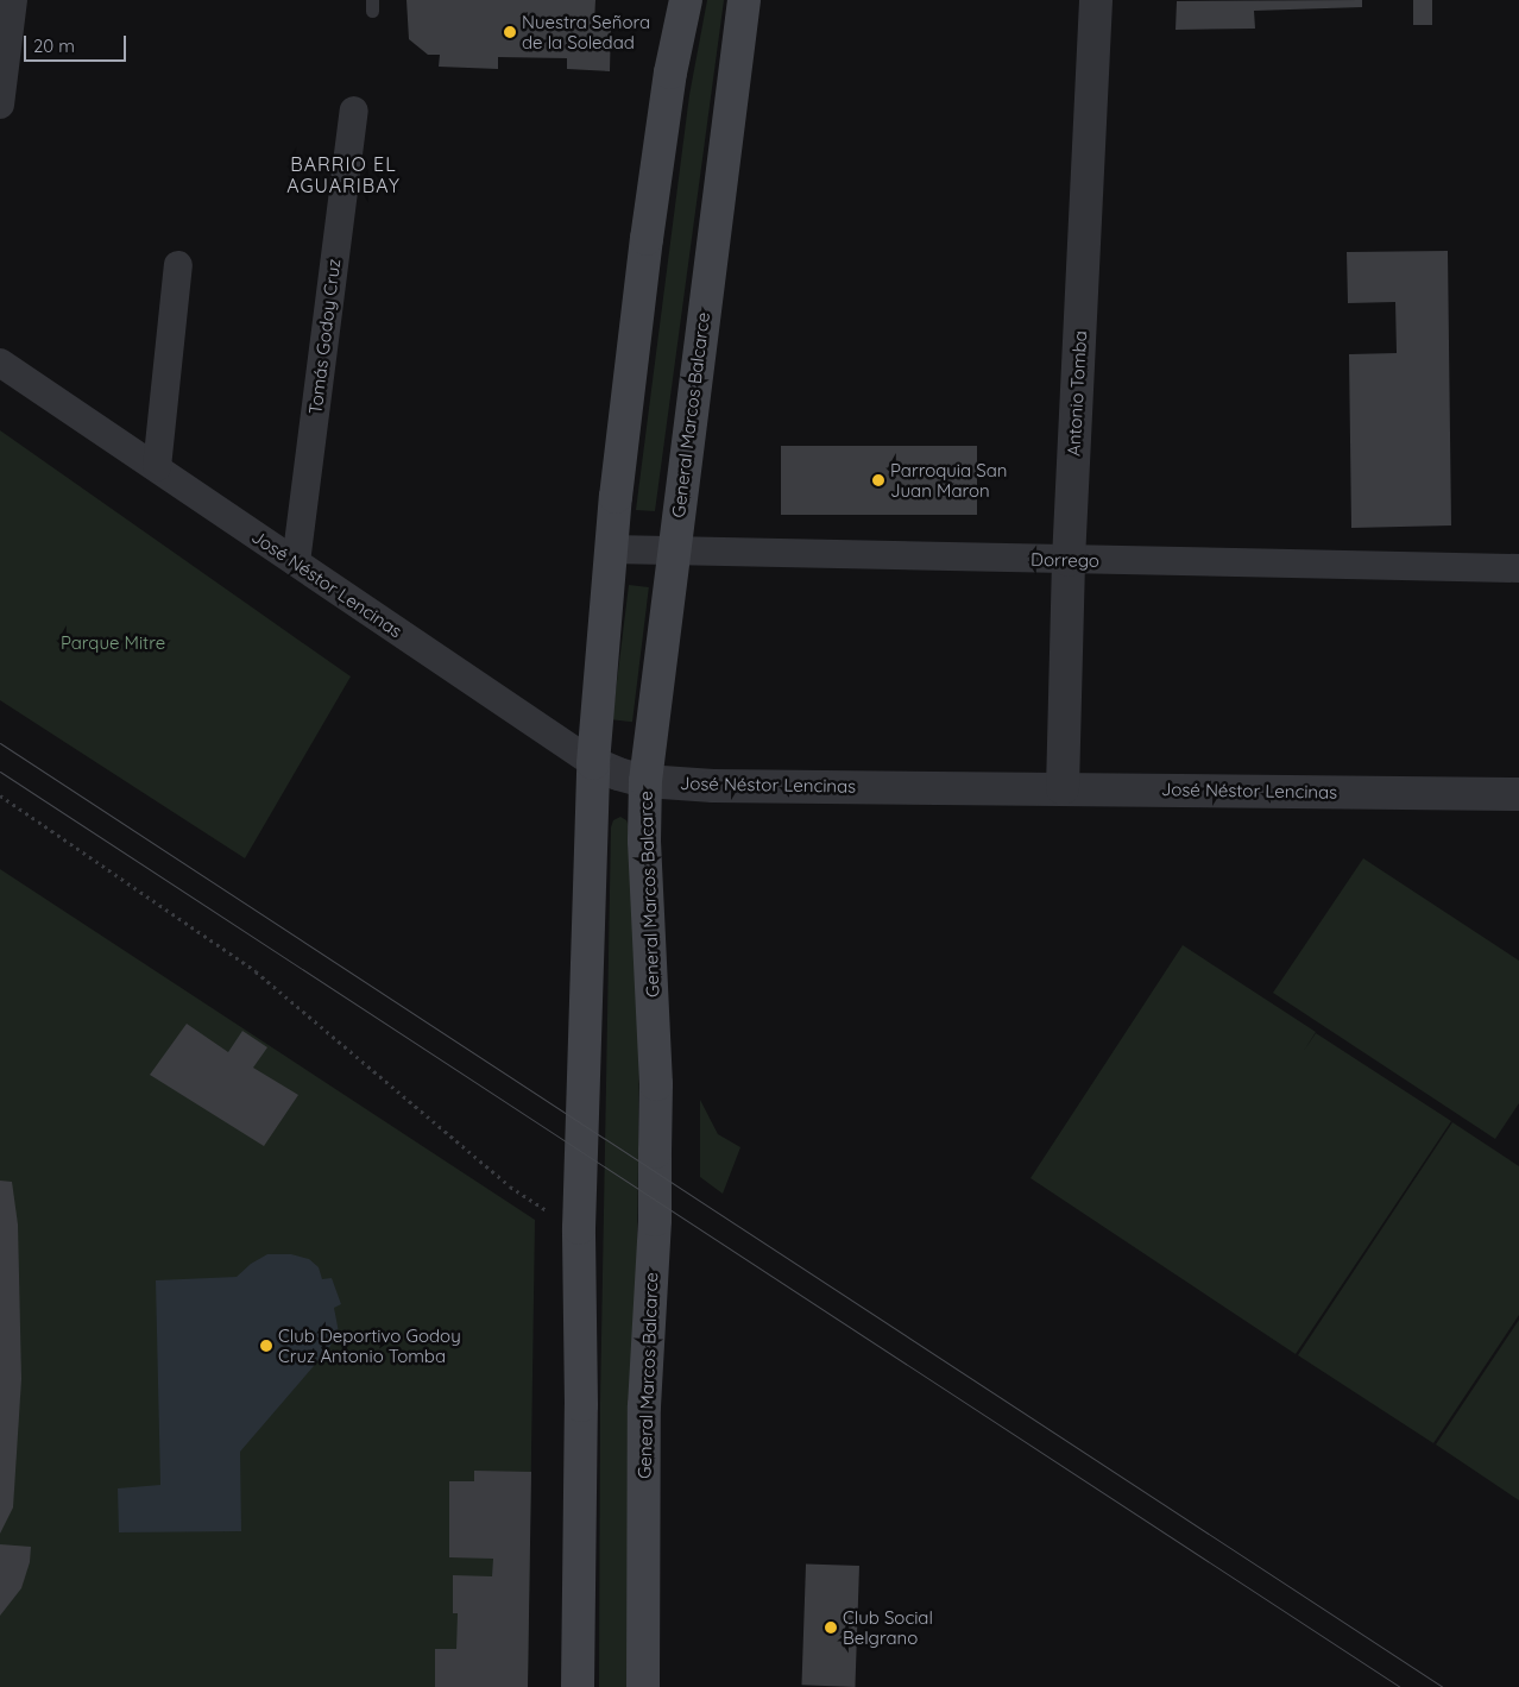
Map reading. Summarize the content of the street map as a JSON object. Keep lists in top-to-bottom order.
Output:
{
  "streets": {
    "main road": ["General Marcos Balcarce"],
    "street": [
      "Tomás Godoy Cruz",
      "Antonio Tomba",
      "Dorrego",
      "José Néstor Lencinas"
    ]
  },
  "crossings": [
    ["Tomás Godoy Cruz", "José Néstor Lencinas"],
    ["Antonio Tomba", "Dorrego"],
    ["Antonio Tomba", "José Néstor Lencinas"],
    ["General Marcos Balcarce", "Dorrego"],
    ["General Marcos Balcarce", "José Néstor Lencinas"]
  ],
  "districts": ["BARRIO EL AGUARIBAY"],
  "parks": ["Parque Mitre"],
  "places": [
    "Nuestra Señora de la Soledad",
    "Parroquia San Juan Maron",
    "Club Deportivo Godoy Cruz Antonio Tomba",
    "Club Social Belgrano"
  ],
  "scale_bar": "20 m"
}
